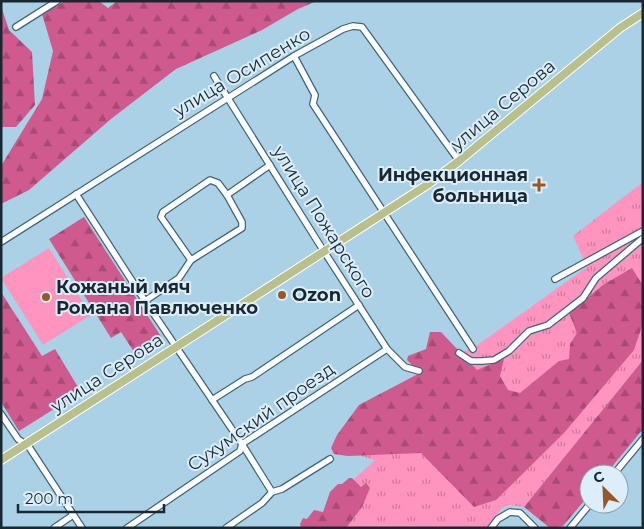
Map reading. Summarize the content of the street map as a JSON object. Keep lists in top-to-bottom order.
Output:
{
  "streets": {
    "main road": ["улица Серова"],
    "street": ["улица Осипенко", "улица Пожарского", "Сухумский проезд"]
  },
  "crossings": [
    ["улица Осипенко", "улица Серова"],
    ["улица Осипенко", "улица Пожарского"],
    ["улица Серова", "улица Пожарского"],
    ["улица Пожарского", "Сухумский проезд"]
  ],
  "places": {
    "health": ["Инфекционная больница"],
    "other": ["Ozon", "Кожаный мяч Романа Павлюченко"]
  },
  "scale_bar": "200 m",
  "north": "top left"
}
